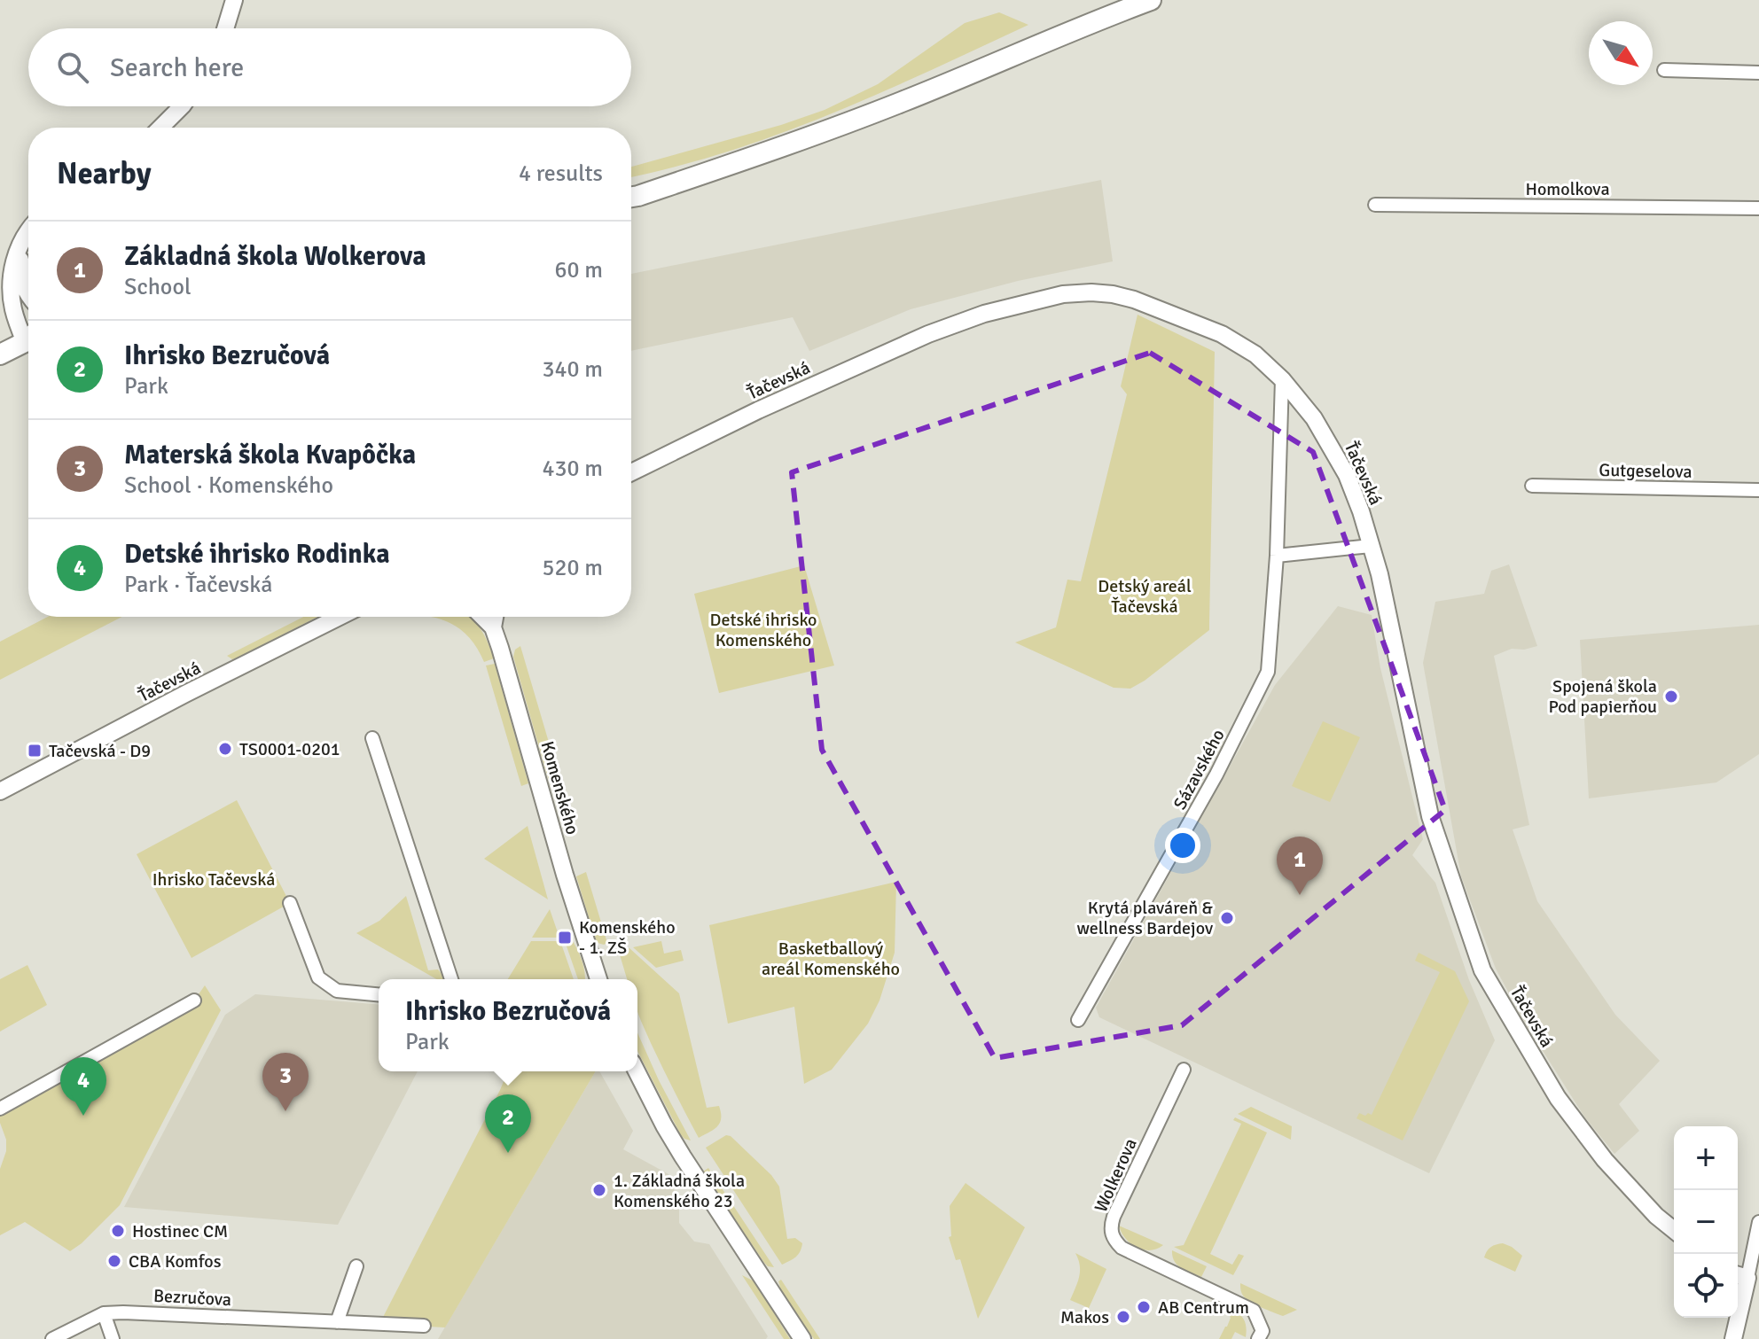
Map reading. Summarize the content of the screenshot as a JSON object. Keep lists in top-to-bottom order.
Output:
{
  "streets": {
    "street": [
      "Homolkova",
      "Ťačevská",
      "Gutgeselova",
      "Sázavského",
      "Komenského",
      "Wolkerova",
      "Bezručova"
    ]
  },
  "crossings": [
    ["Ťačevská", "Sázavského"]
  ],
  "parks": [
    "Detský areál Ťačevská",
    "Detské ihrisko Komenského",
    "Ihrisko Tačevská",
    "Basketballový areál Komenského"
  ],
  "places": {
    "other": [
      "Spojená škola Pod papierňou",
      "TS0001-0201",
      "Krytá plaváreň & wellness Bardejov",
      "1. Základná škola Komenského 23",
      "Hostinec CM",
      "CBA Komfos",
      "AB Centrum",
      "Makos"
    ],
    "transit": ["Tačevská - D9", "Komenského - 1. ZŠ"]
  },
  "north": "bottom right",
  "page": {
    "search": "Search here",
    "heading": ["Nearby", "4 results"],
    "list": [
      {
        "mark": "1",
        "name": "Základná škola Wolkerova",
        "note": "School",
        "value": "60 m"
      },
      {
        "mark": "2",
        "name": "Ihrisko Bezručová",
        "note": "Park",
        "value": "340 m"
      },
      {
        "mark": "3",
        "name": "Materská škola Kvapôčka",
        "note": "School · Komenského",
        "value": "430 m"
      },
      {
        "mark": "4",
        "name": "Detské ihrisko Rodinka",
        "note": "Park · Ťačevská",
        "value": "520 m"
      }
    ],
    "pins": [
      "1",
      "3",
      "4",
      "2"
    ],
    "popup": ["Ihrisko Bezručová", "Park"],
    "map_buttons": ["+", "−"]
  }
}
